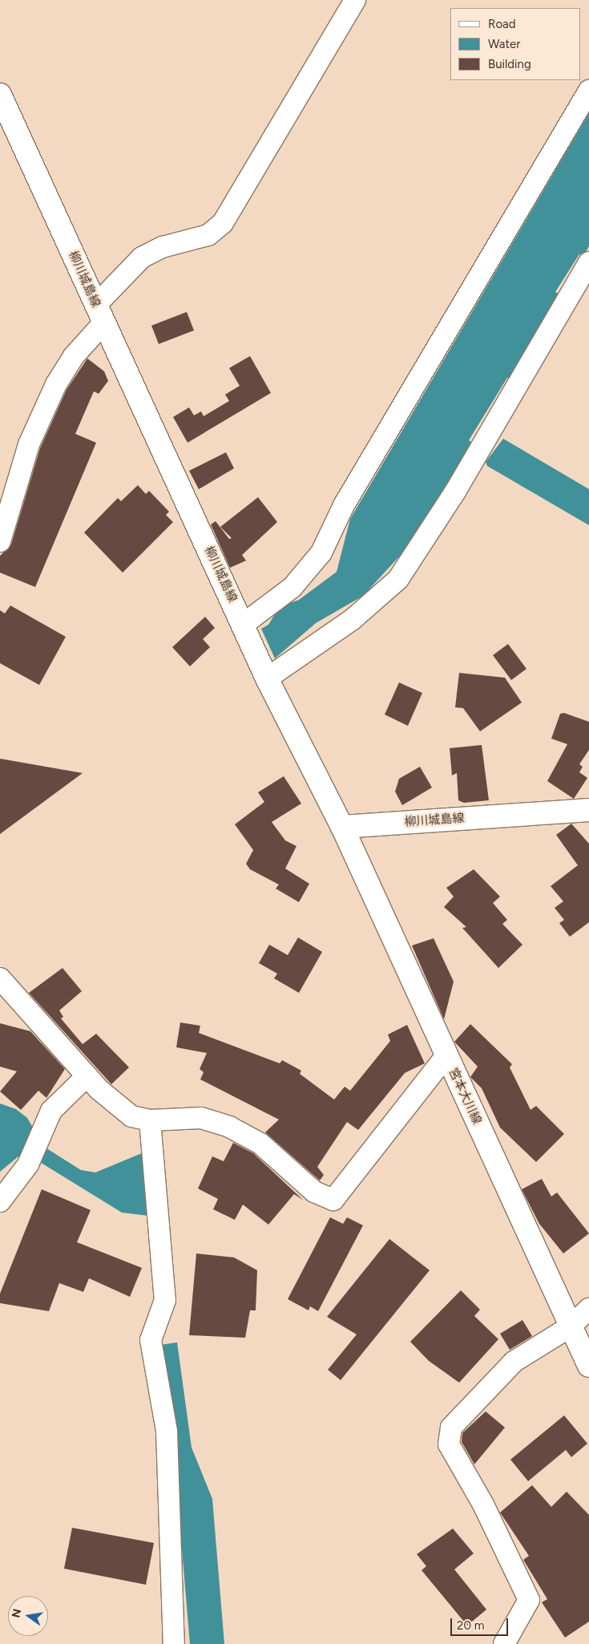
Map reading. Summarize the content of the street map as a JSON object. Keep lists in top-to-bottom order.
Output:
{
  "streets": {
    "main road": ["柳川城島線", "宮本大川線"]
  },
  "crossings": [
    ["柳川城島線", "宮本大川線"]
  ],
  "legend": ["Road", "Water", "Building"],
  "scale_bar": "20 m",
  "north": "left"
}
